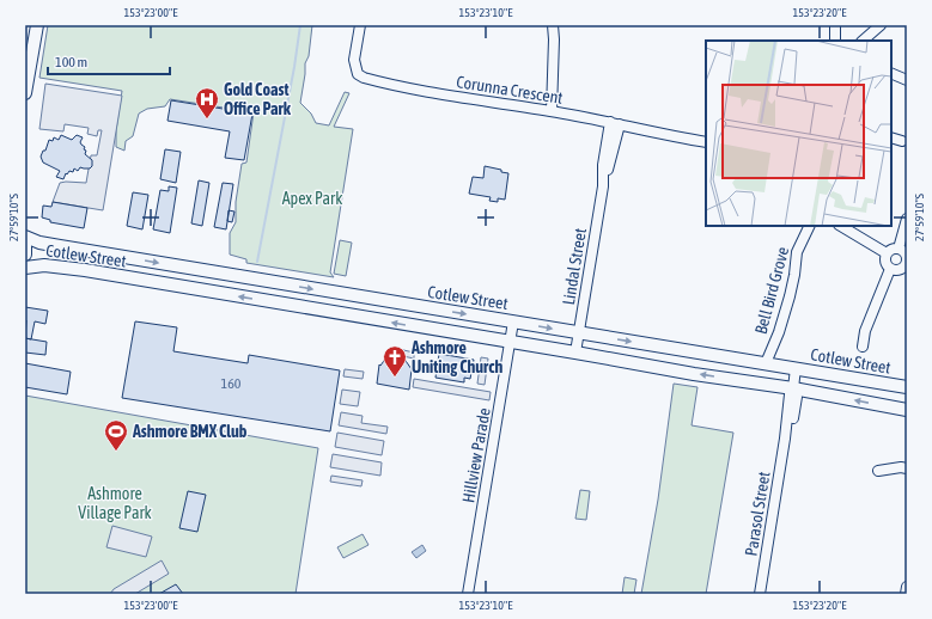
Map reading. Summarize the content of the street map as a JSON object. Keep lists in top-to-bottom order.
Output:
{
  "streets": {
    "main road": ["Cotlew Street"],
    "street": [
      "Corunna Crescent",
      "Lindal Street",
      "Bell Bird Grove",
      "Hillview Parade",
      "Parasol Street"
    ]
  },
  "crossings": [
    ["Corunna Crescent", "Lindal Street"],
    ["Cotlew Street", "Lindal Street"],
    ["Cotlew Street", "Bell Bird Grove"],
    ["Cotlew Street", "Hillview Parade"],
    ["Cotlew Street", "Parasol Street"]
  ],
  "parks": ["Apex Park", "Ashmore Village Park"],
  "places": {
    "hospital": ["Gold Coast Office Park"],
    "church": ["Ashmore Uniting Church"],
    "sports": ["Ashmore BMX Club"]
  },
  "house_numbers": ["160"],
  "scale_bar": "100 m",
  "coordinates": [
    "153°23'00\"E",
    "153°23'10\"E",
    "153°23'20\"E",
    "27°59'10\"S"
  ]
}
